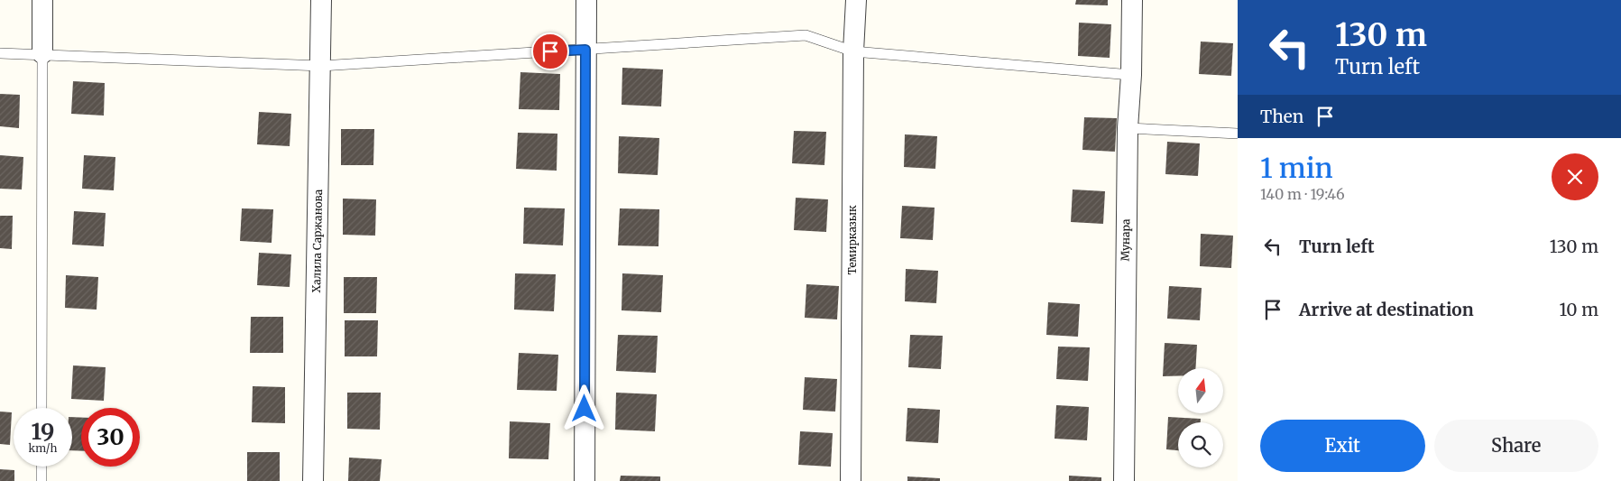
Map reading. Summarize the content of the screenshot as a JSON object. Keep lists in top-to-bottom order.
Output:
{
  "streets": {
    "street": ["Темирказык", "Мунара", "Халила Саржанова"]
  },
  "north": "top",
  "page": {
    "turn": ["130 m", "Turn left"],
    "then": "Then",
    "heading": ["1 min", "140 m · 19:46"],
    "list": [
      {
        "name": "Turn left",
        "value": "130 m"
      },
      {
        "name": "Arrive at destination",
        "value": "10 m"
      }
    ],
    "speed": "19 km/h",
    "limit": "30",
    "buttons": ["Exit", "Share"]
  }
}
